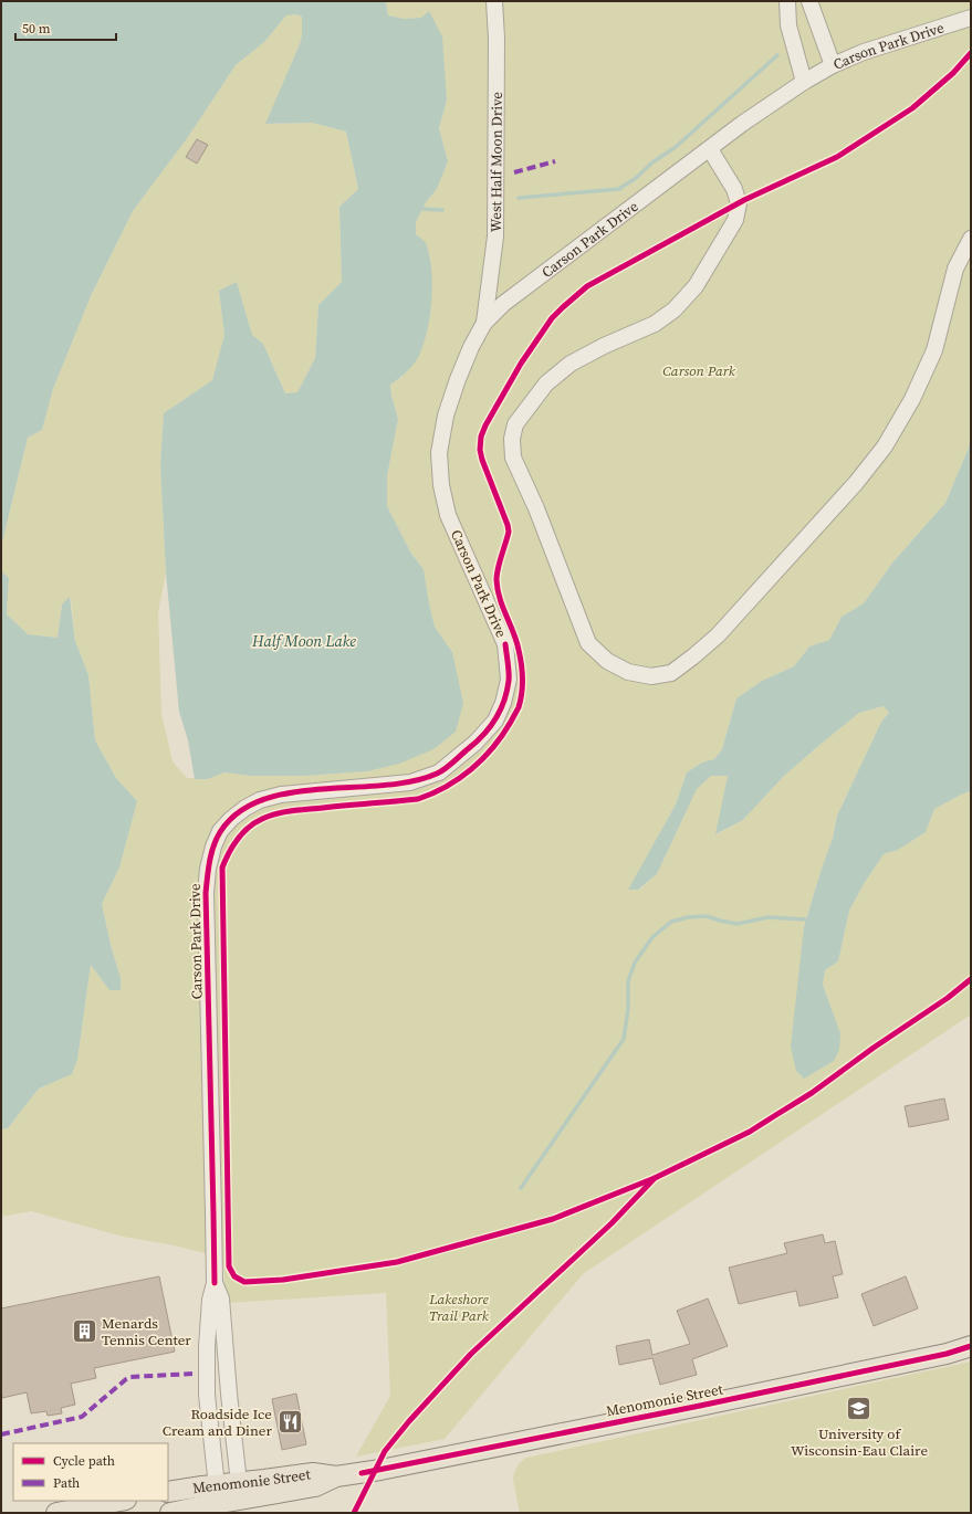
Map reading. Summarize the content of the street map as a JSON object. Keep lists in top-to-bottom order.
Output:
{
  "streets": {
    "main road": ["Menomonie Street"],
    "street": ["Carson Park Drive", "West Half Moon Drive"]
  },
  "crossings": [
    ["Carson Park Drive", "West Half Moon Drive"],
    ["Carson Park Drive", "Menomonie Street"]
  ],
  "water": ["Half Moon Lake"],
  "parks": ["Carson Park", "Lakeshore Trail Park"],
  "places": {
    "building": ["Menards Tennis Center"],
    "school or university": ["University of Wisconsin-Eau Claire"],
    "restaurant": ["Roadside Ice Cream and Diner"]
  },
  "legend": ["Cycle path", "Path"],
  "scale_bar": "50 m"
}
